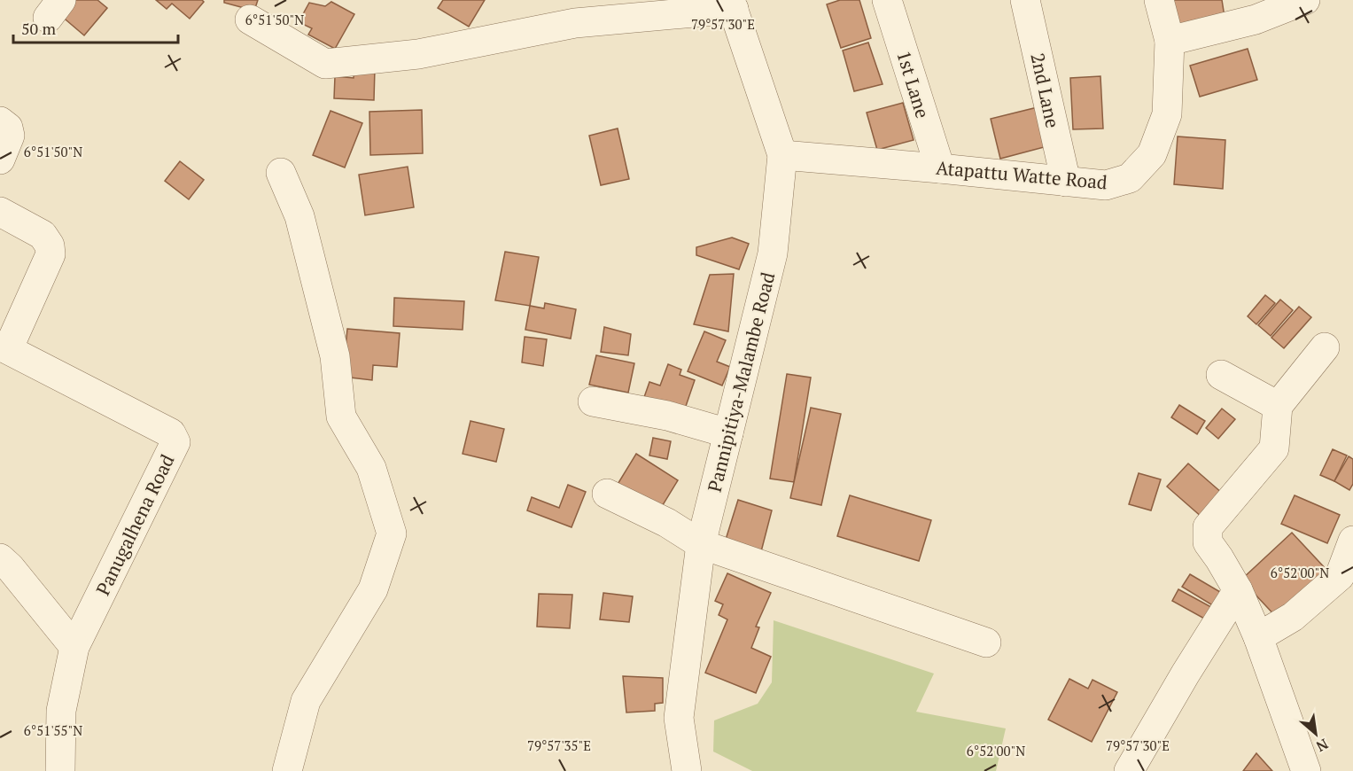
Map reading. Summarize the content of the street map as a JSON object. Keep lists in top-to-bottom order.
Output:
{
  "streets": {
    "street": [
      "1st Lane",
      "2nd Lane",
      "Atapattu Watte Road",
      "Pannipitiya-Malambe Road",
      "Panugalhena Road"
    ]
  },
  "crossings": [
    ["1st Lane", "Atapattu Watte Road"],
    ["2nd Lane", "Atapattu Watte Road"],
    ["Atapattu Watte Road", "Pannipitiya-Malambe Road"]
  ],
  "scale_bar": "50 m",
  "north": "bottom right",
  "coordinates": [
    "6°51'50\"N",
    "79°57'30\"E",
    "6°52'00\"N",
    "6°51'55\"N",
    "79°57'35\"E"
  ]
}
